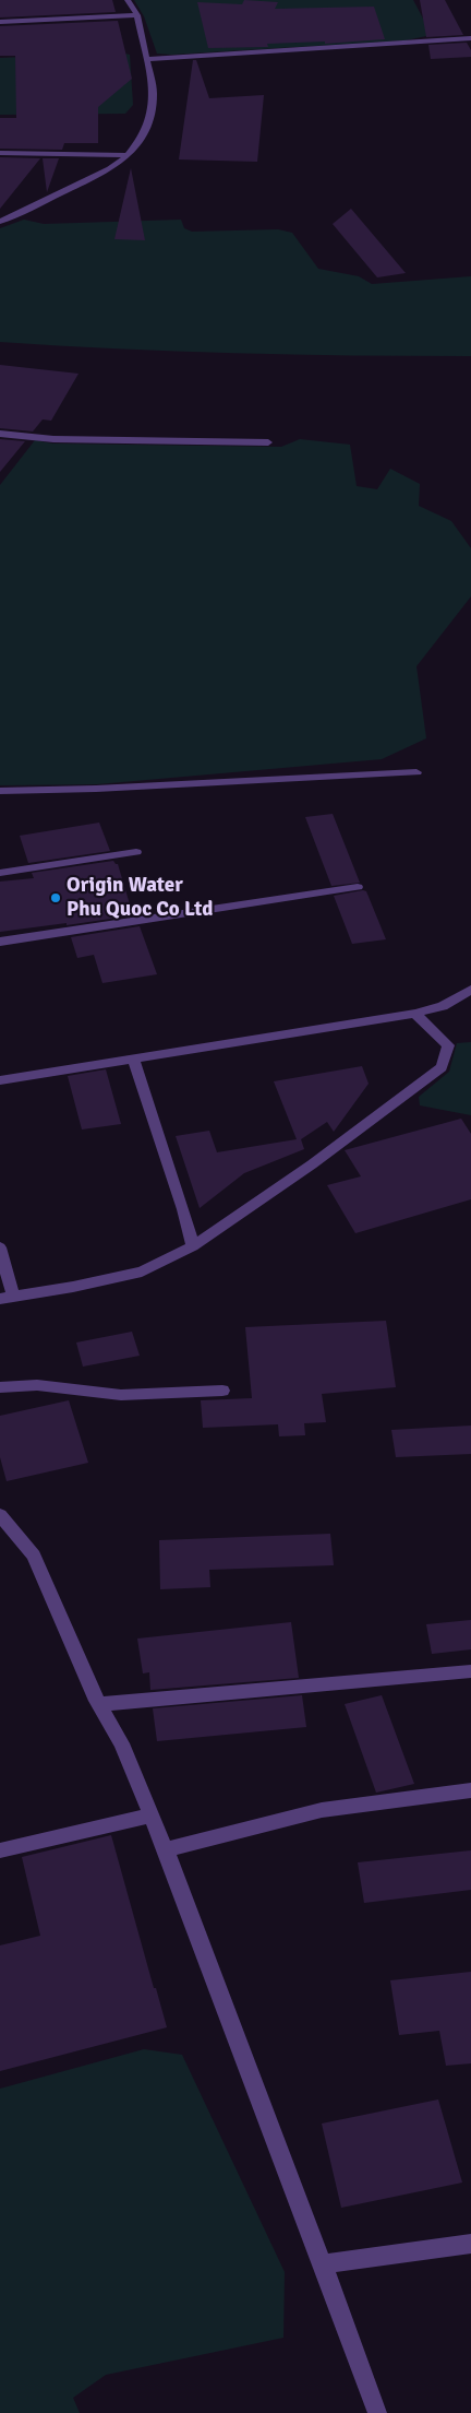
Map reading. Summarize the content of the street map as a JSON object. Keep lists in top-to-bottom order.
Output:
{
  "places": ["Origin Water Phu Quoc Co Ltd"]
}
